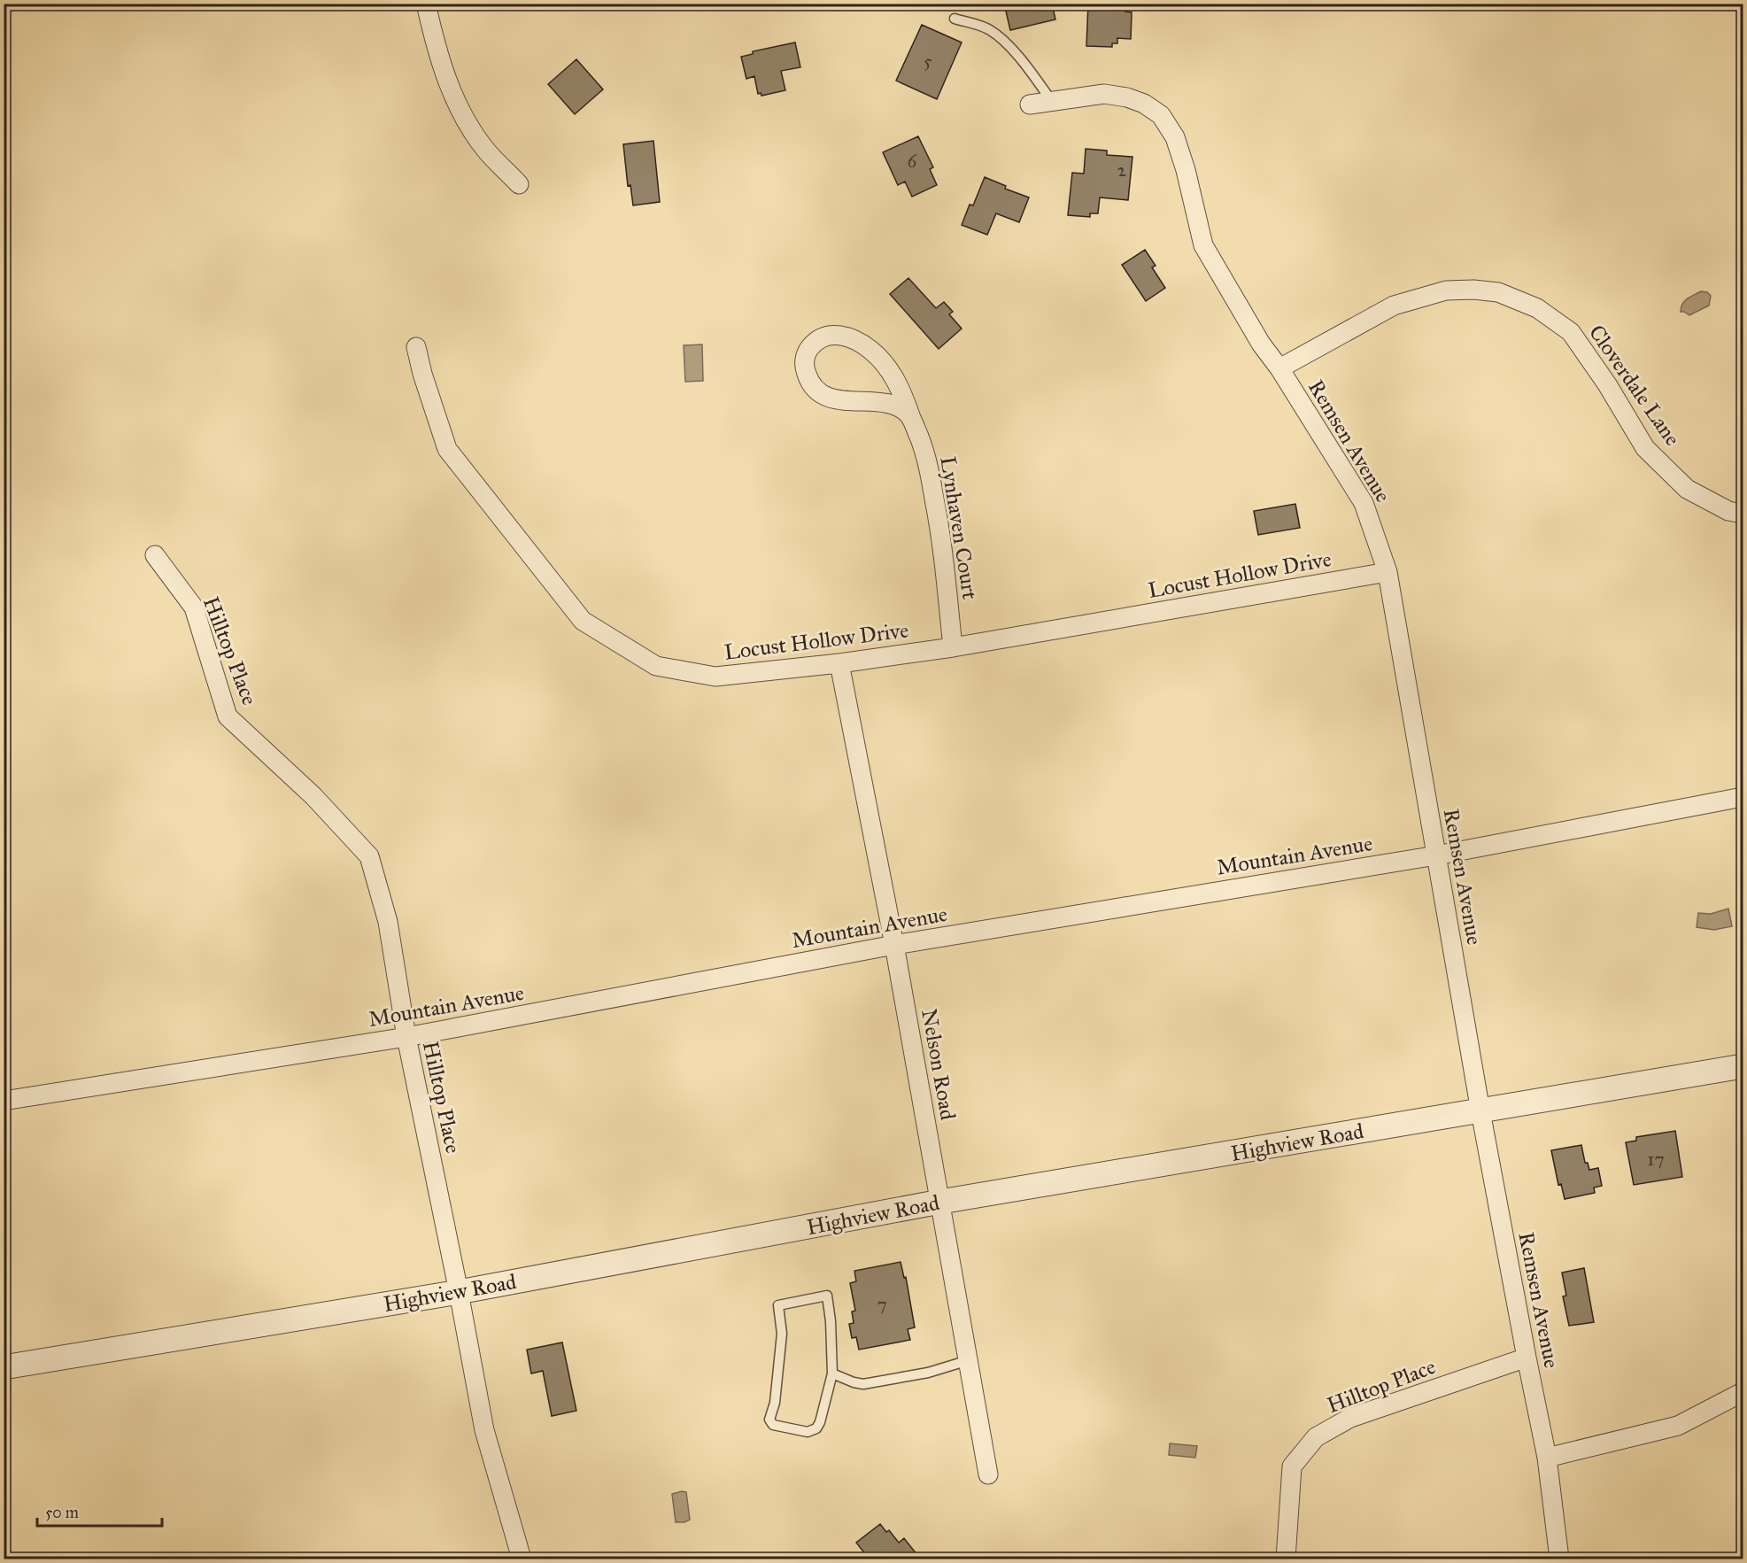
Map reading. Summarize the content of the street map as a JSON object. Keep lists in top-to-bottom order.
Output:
{
  "streets": {
    "street": [
      "Cloverdale Lane",
      "Remsen Avenue",
      "Lynhaven Court",
      "Locust Hollow Drive",
      "Hilltop Place",
      "Mountain Avenue",
      "Nelson Road",
      "Highview Road"
    ]
  },
  "crossings": [
    ["Cloverdale Lane", "Remsen Avenue"],
    ["Remsen Avenue", "Locust Hollow Drive"],
    ["Remsen Avenue", "Hilltop Place"],
    ["Remsen Avenue", "Mountain Avenue"],
    ["Remsen Avenue", "Highview Road"],
    ["Lynhaven Court", "Locust Hollow Drive"],
    ["Locust Hollow Drive", "Nelson Road"],
    ["Hilltop Place", "Mountain Avenue"],
    ["Hilltop Place", "Highview Road"],
    ["Mountain Avenue", "Nelson Road"],
    ["Nelson Road", "Highview Road"]
  ],
  "house_numbers": [
    "5",
    "6",
    "2",
    "17",
    "7"
  ],
  "scale_bar": "50 m"
}
